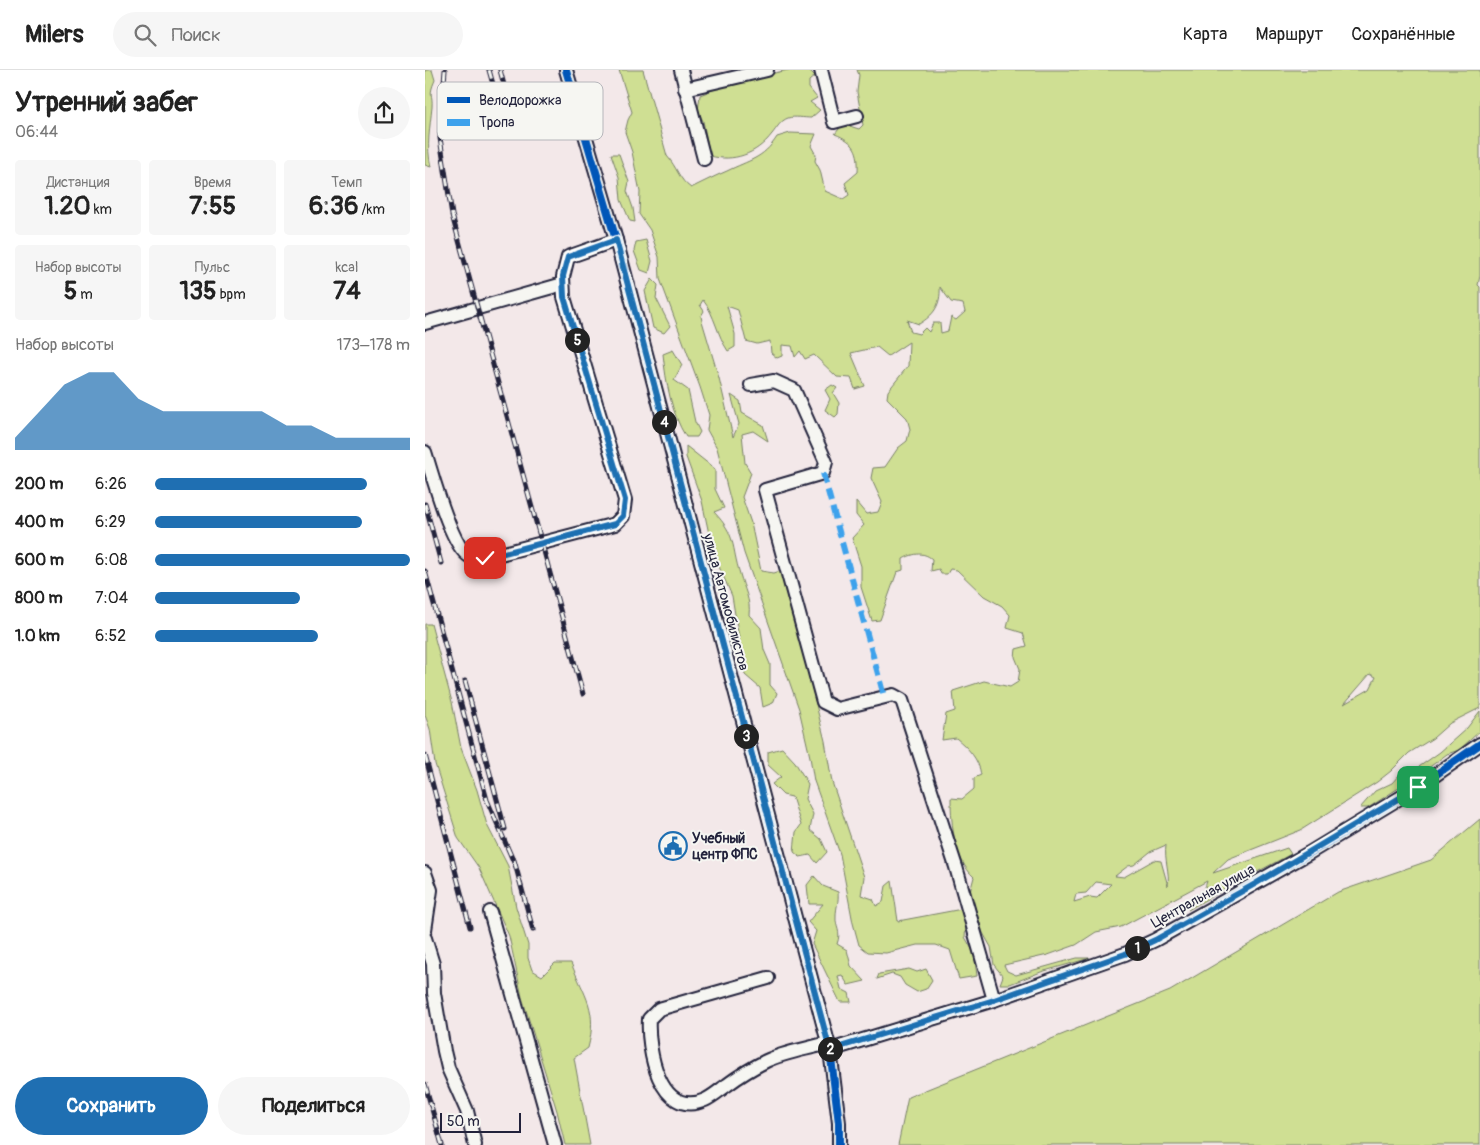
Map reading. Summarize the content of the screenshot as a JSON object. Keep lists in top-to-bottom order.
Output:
{
  "streets": {
    "street": ["улица Автомобилистов", "Центральная улица"]
  },
  "crossings": [
    ["улица Автомобилистов", "Центральная улица"]
  ],
  "places": {
    "public building": ["Учебный центр ФПС"]
  },
  "legend": ["Велодорожка", "Тропа"],
  "scale_bar": "50 m",
  "page": {
    "header": "Milers",
    "search": "Поиск",
    "nav": ["Карта", "Маршрут", "Сохранённые"],
    "heading": ["Утренний забег", "06:44"],
    "stats": [
      ["Дистанция", "1.20 km"],
      ["Время", "7:55"],
      ["Темп", "6:36 /km"],
      ["Набор высоты", "5 m"],
      ["Пульс", "135 bpm"],
      ["kcal", "74"]
    ],
    "chart": ["Набор высоты", "173–178 m"],
    "pins": [
      "5",
      "4",
      "3",
      "1",
      "2"
    ],
    "list": [
      {
        "name": "200 m",
        "note": "6:26"
      },
      {
        "name": "400 m",
        "note": "6:29"
      },
      {
        "name": "600 m",
        "note": "6:08"
      },
      {
        "name": "800 m",
        "note": "7:04"
      },
      {
        "name": "1.0 km",
        "note": "6:52"
      }
    ],
    "buttons": ["Сохранить", "Поделиться"],
    "scale": "50 m"
  }
}
